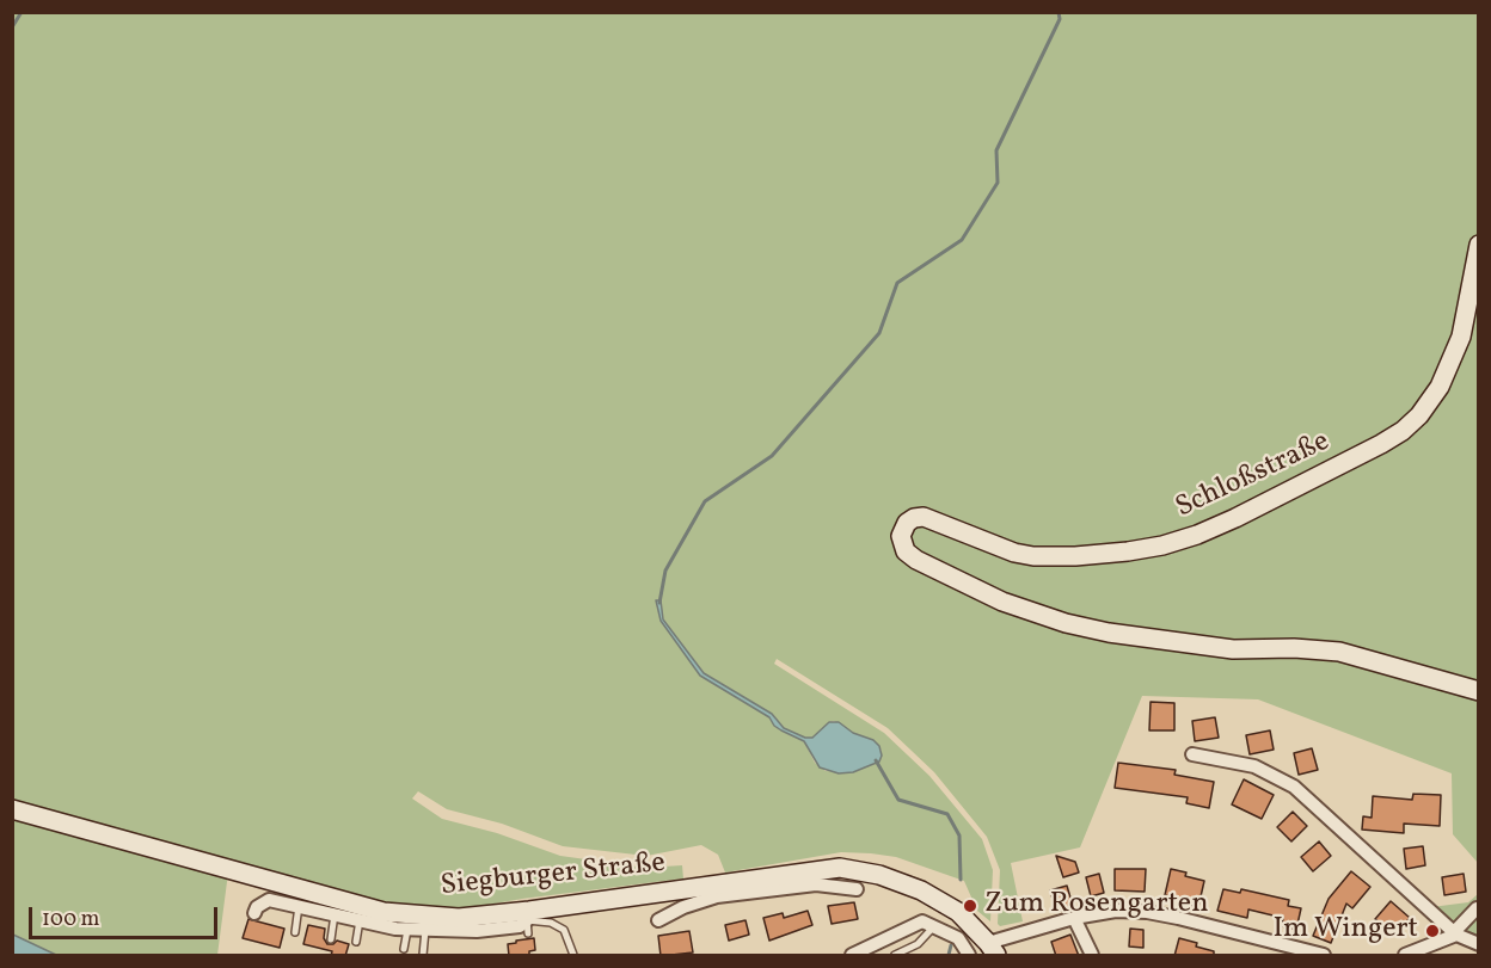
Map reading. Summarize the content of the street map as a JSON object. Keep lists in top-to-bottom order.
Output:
{
  "streets": {
    "main road": ["Schloßstraße", "Siegburger Straße"]
  },
  "places": ["Zum Rosengarten", "Im Wingert"],
  "scale_bar": "100 m"
}
